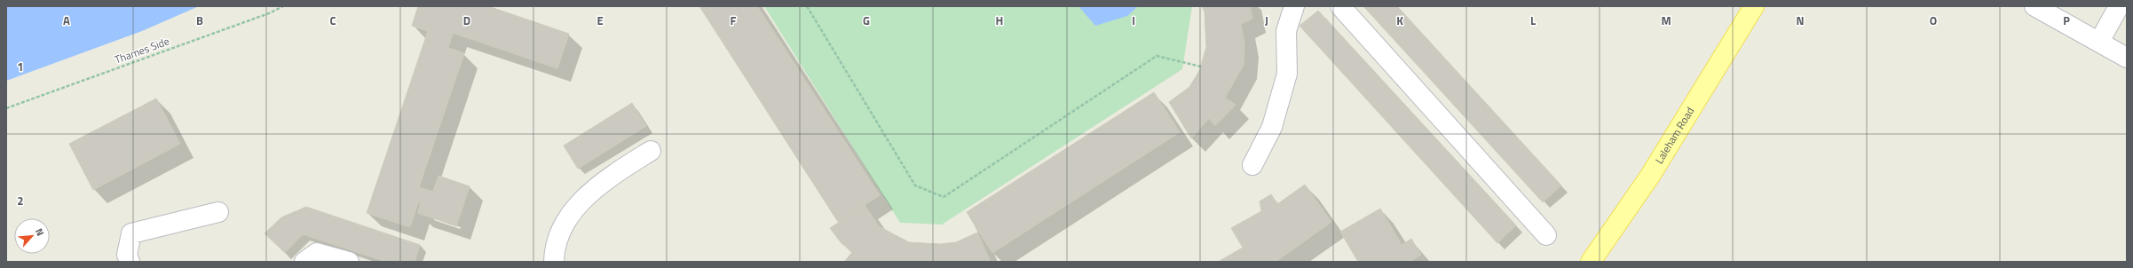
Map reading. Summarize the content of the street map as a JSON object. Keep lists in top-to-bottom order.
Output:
{
  "streets": {
    "main road": ["Laleham Road"],
    "path": ["Thames Side"]
  },
  "north": "top right",
  "grid": {
    "columns": [
      "A",
      "B",
      "C",
      "D",
      "E",
      "F",
      "G",
      "H",
      "I",
      "J",
      "K",
      "L",
      "M",
      "N",
      "O",
      "P"
    ],
    "rows": ["1", "2"]
  }
}
